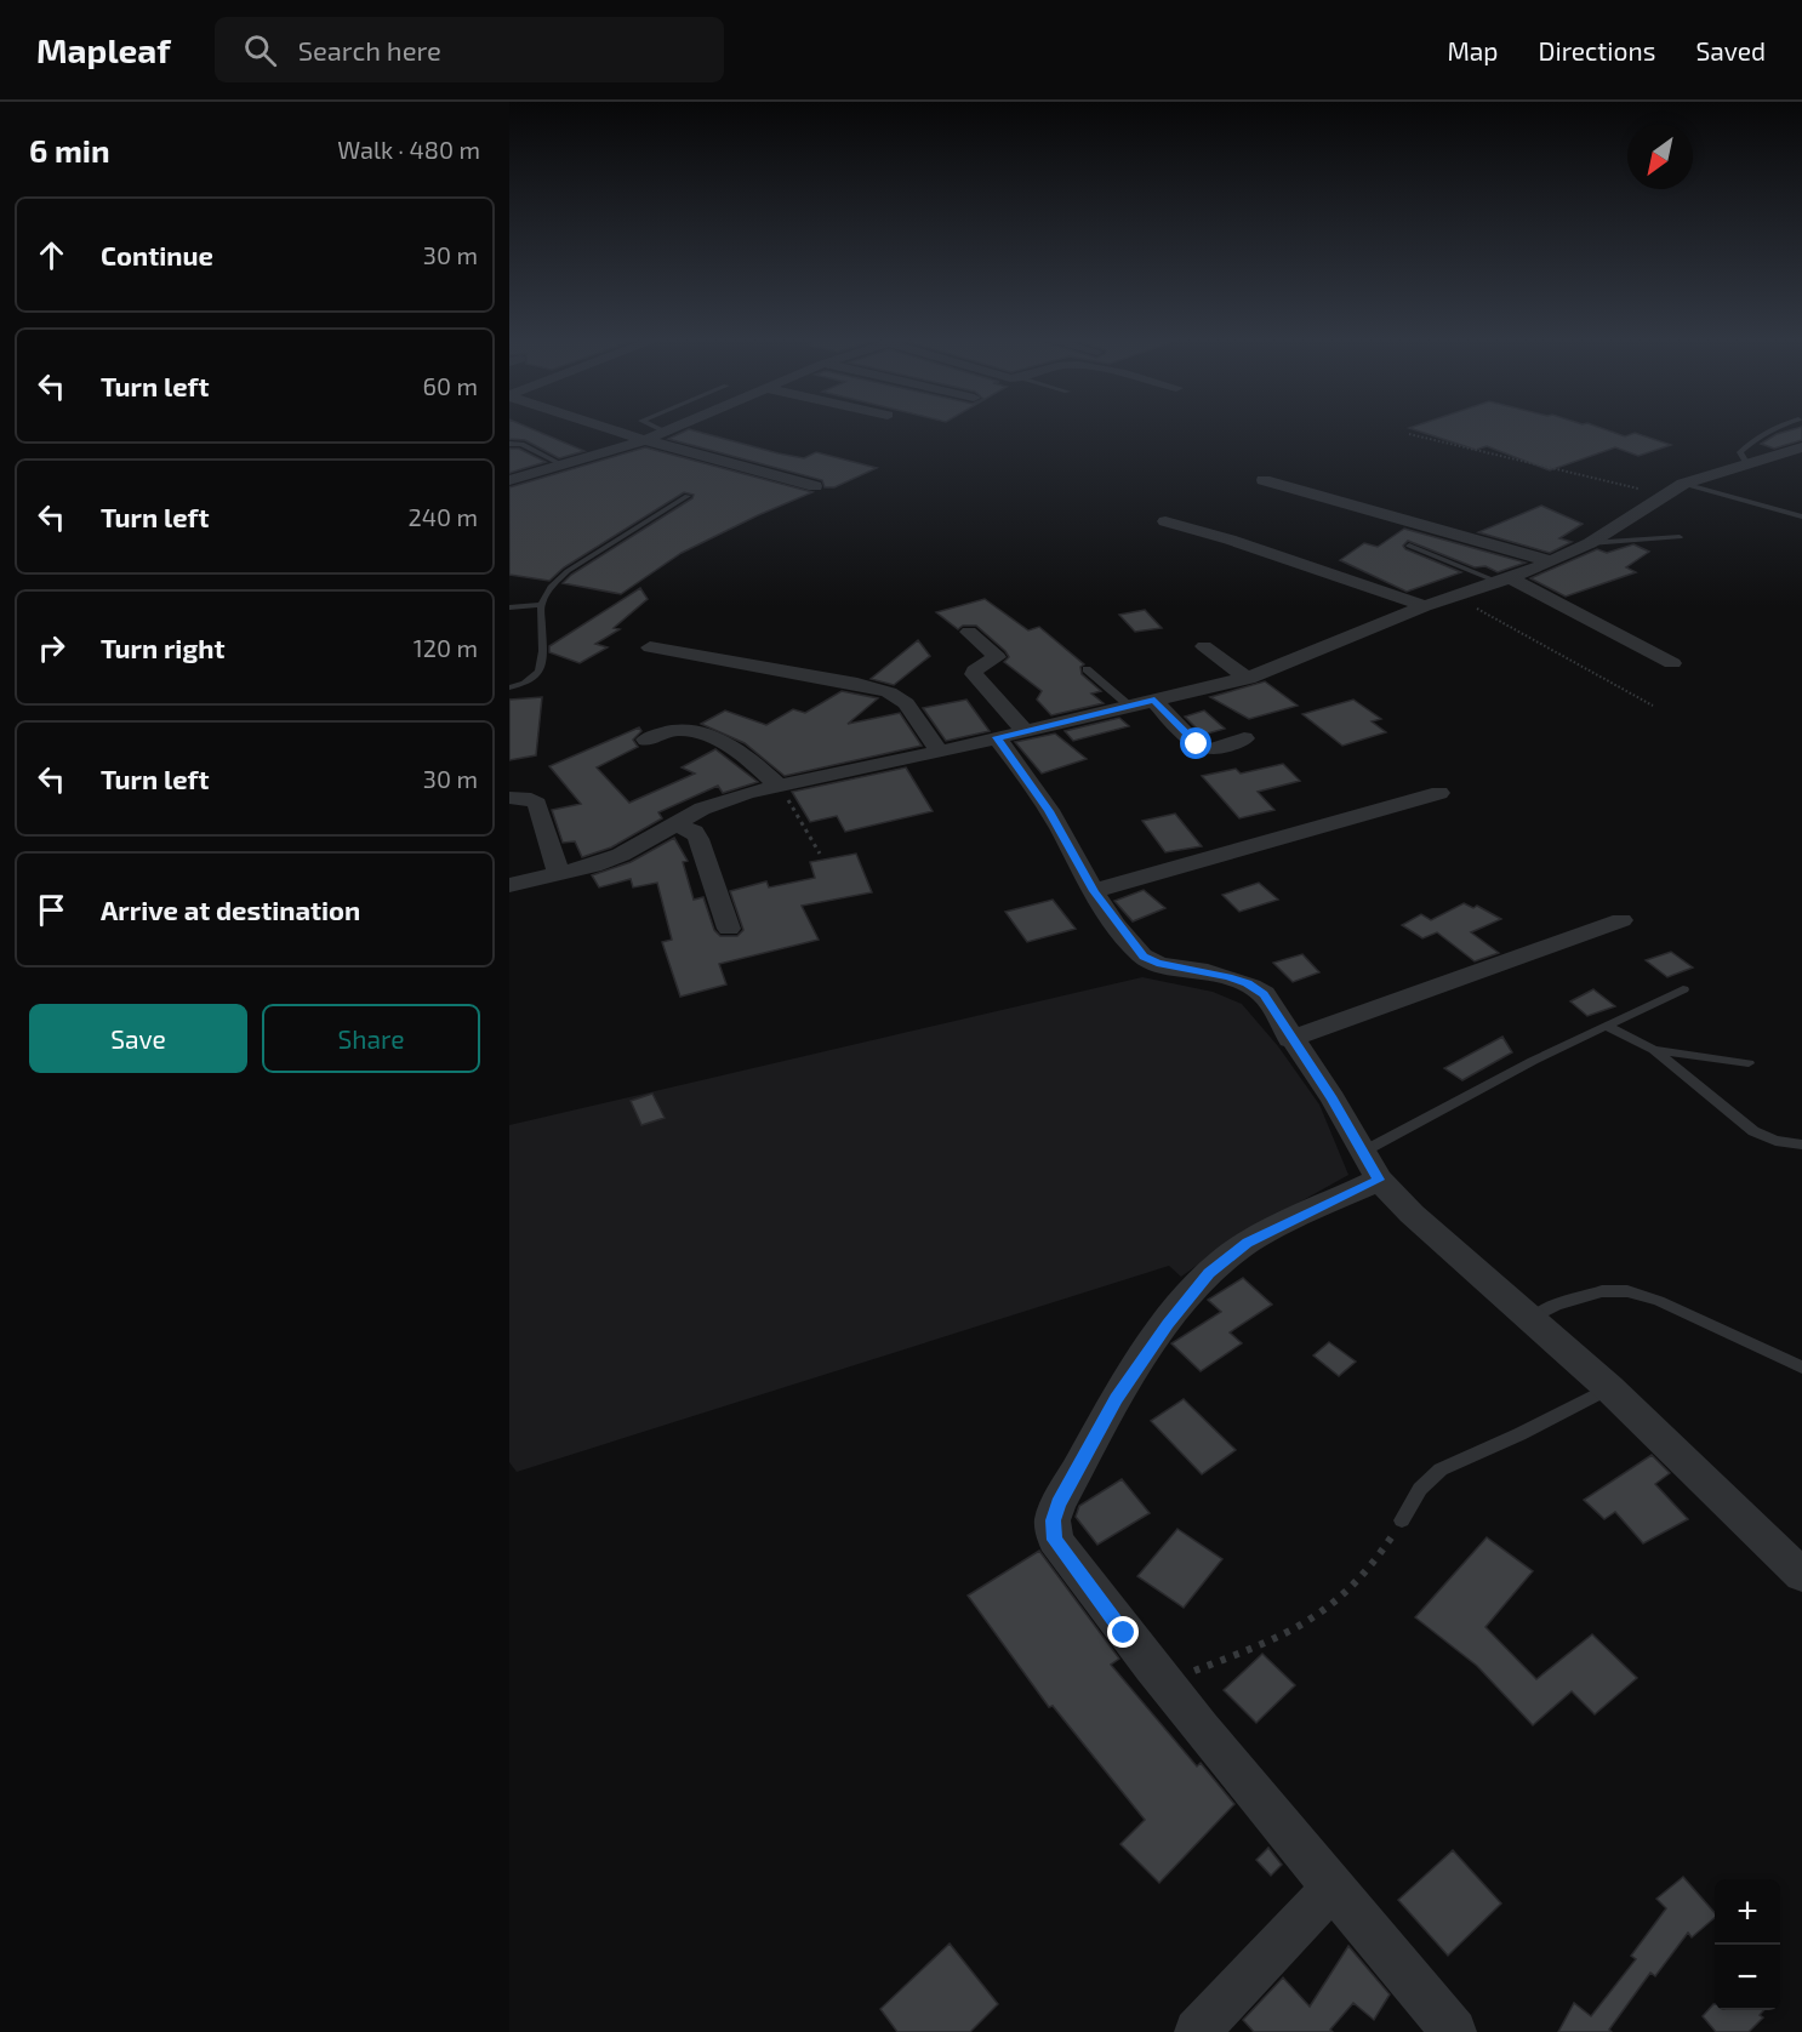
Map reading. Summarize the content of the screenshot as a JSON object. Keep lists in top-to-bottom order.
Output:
{
  "north": "bottom left",
  "page": {
    "header": "Mapleaf",
    "search": "Search here",
    "nav": ["Map", "Directions", "Saved"],
    "heading": ["6 min", "Walk · 480 m"],
    "list": [
      ["Continue", "30 m"],
      ["Turn left", "60 m"],
      ["Turn left", "240 m"],
      ["Turn right", "120 m"],
      ["Turn left", "30 m"],
      "Arrive at destination"
    ],
    "buttons": ["Save", "Share"],
    "map_buttons": ["+", "−"]
  }
}
